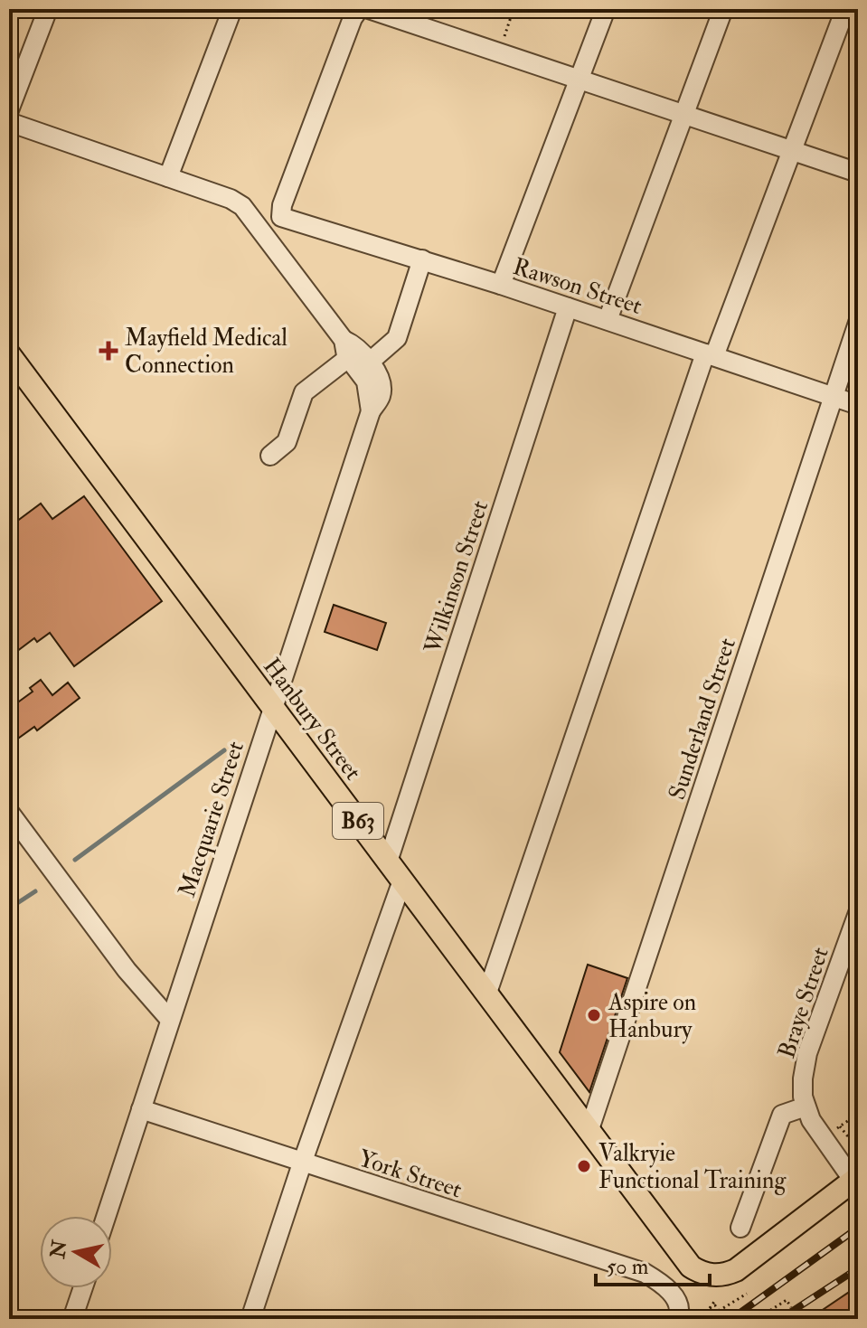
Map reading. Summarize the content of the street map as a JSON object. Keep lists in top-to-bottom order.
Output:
{
  "streets": {
    "main road": ["Hanbury Street", "B63"],
    "street": [
      "Rawson Street",
      "Wilkinson Street",
      "Sunderland Street",
      "Macquarie Street",
      "Braye Street",
      "York Street"
    ]
  },
  "crossings": [
    ["Rawson Street", "Wilkinson Street"],
    ["Rawson Street", "Sunderland Street"],
    ["Wilkinson Street", "Hanbury Street"],
    ["Hanbury Street", "Sunderland Street"],
    ["Hanbury Street", "Macquarie Street"],
    ["Hanbury Street", "Braye Street"],
    ["Macquarie Street", "York Street"]
  ],
  "places": {
    "health": ["Mayfield Medical Connection"],
    "other": ["Aspire on Hanbury", "Valkryie Functional Training"]
  },
  "scale_bar": "50 m",
  "north": "left"
}
